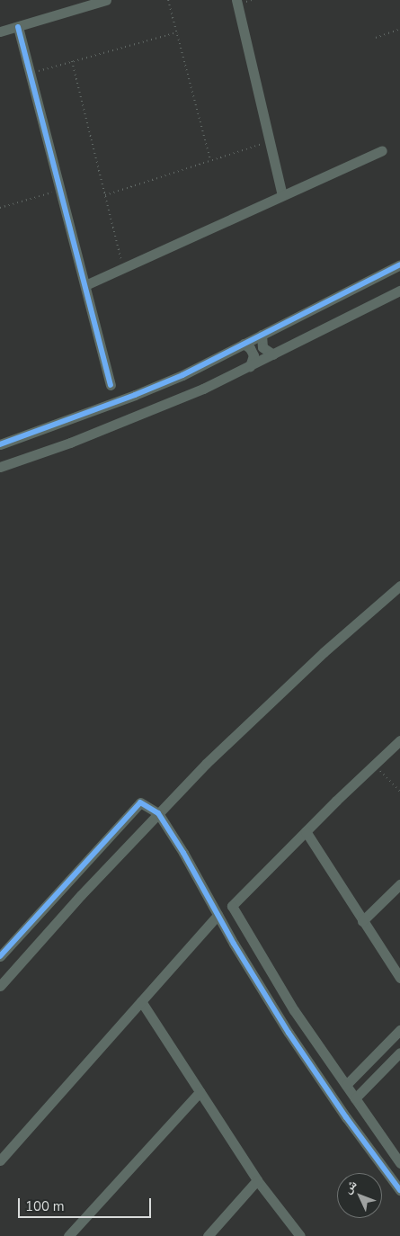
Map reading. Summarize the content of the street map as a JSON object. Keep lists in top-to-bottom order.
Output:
{
  "scale_bar": "100 m",
  "north": "top left"
}
